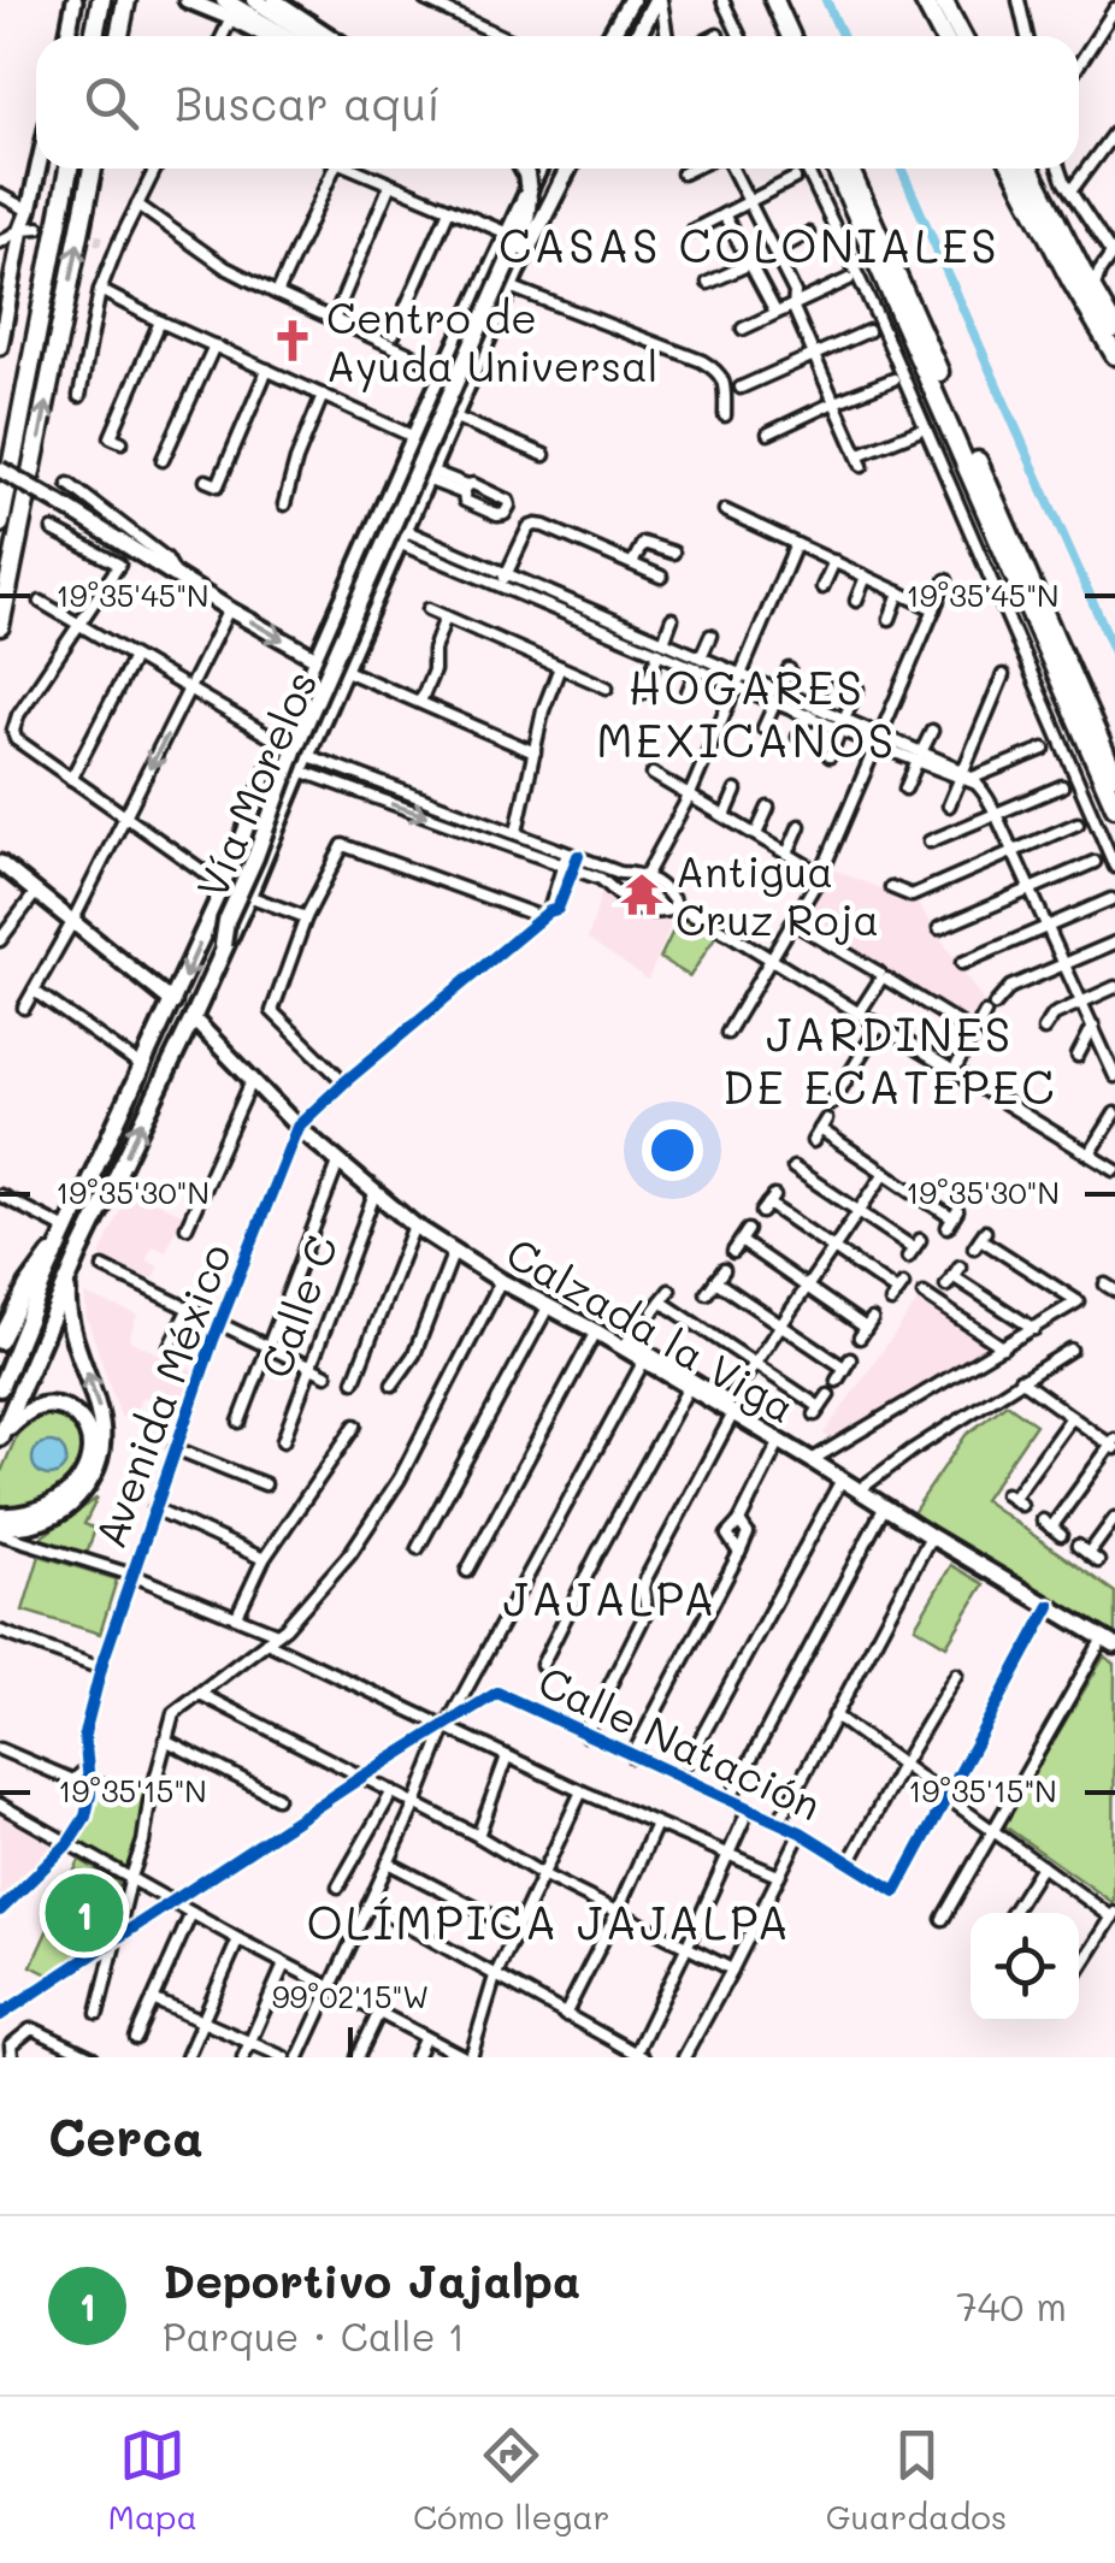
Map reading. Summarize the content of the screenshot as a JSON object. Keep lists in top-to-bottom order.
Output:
{
  "streets": {
    "main road": ["Vía Morelos", "Calzada la Viga"],
    "street": ["Calle C", "Avenida México", "Calle Natación"]
  },
  "crossings": [
    ["Vía Morelos", "Calzada la Viga"],
    ["Calle C", "Calzada la Viga"],
    ["Calzada la Viga", "Avenida México"]
  ],
  "districts": [
    "CASAS COLONIALES",
    "HOGARES MEXICANOS",
    "JARDINES DE ECATEPEC",
    "JAJALPA",
    "OLÍMPICA JAJALPA"
  ],
  "places": {
    "church": ["Centro de Ayuda Universal"],
    "temple": ["Antigua Cruz Roja"]
  },
  "page": {
    "search": "Buscar aquí",
    "pins": "1",
    "heading": "Cerca",
    "list": [
      {
        "mark": "1",
        "name": "Deportivo Jajalpa",
        "note": "Parque · Calle 1",
        "value": "740 m"
      }
    ],
    "nav": ["Mapa", "Cómo llegar", "Guardados"]
  },
  "coordinates": [
    "19°35'45\"N",
    "19°35'30\"N",
    "19°35'15\"N",
    "99°02'15\"W"
  ]
}
